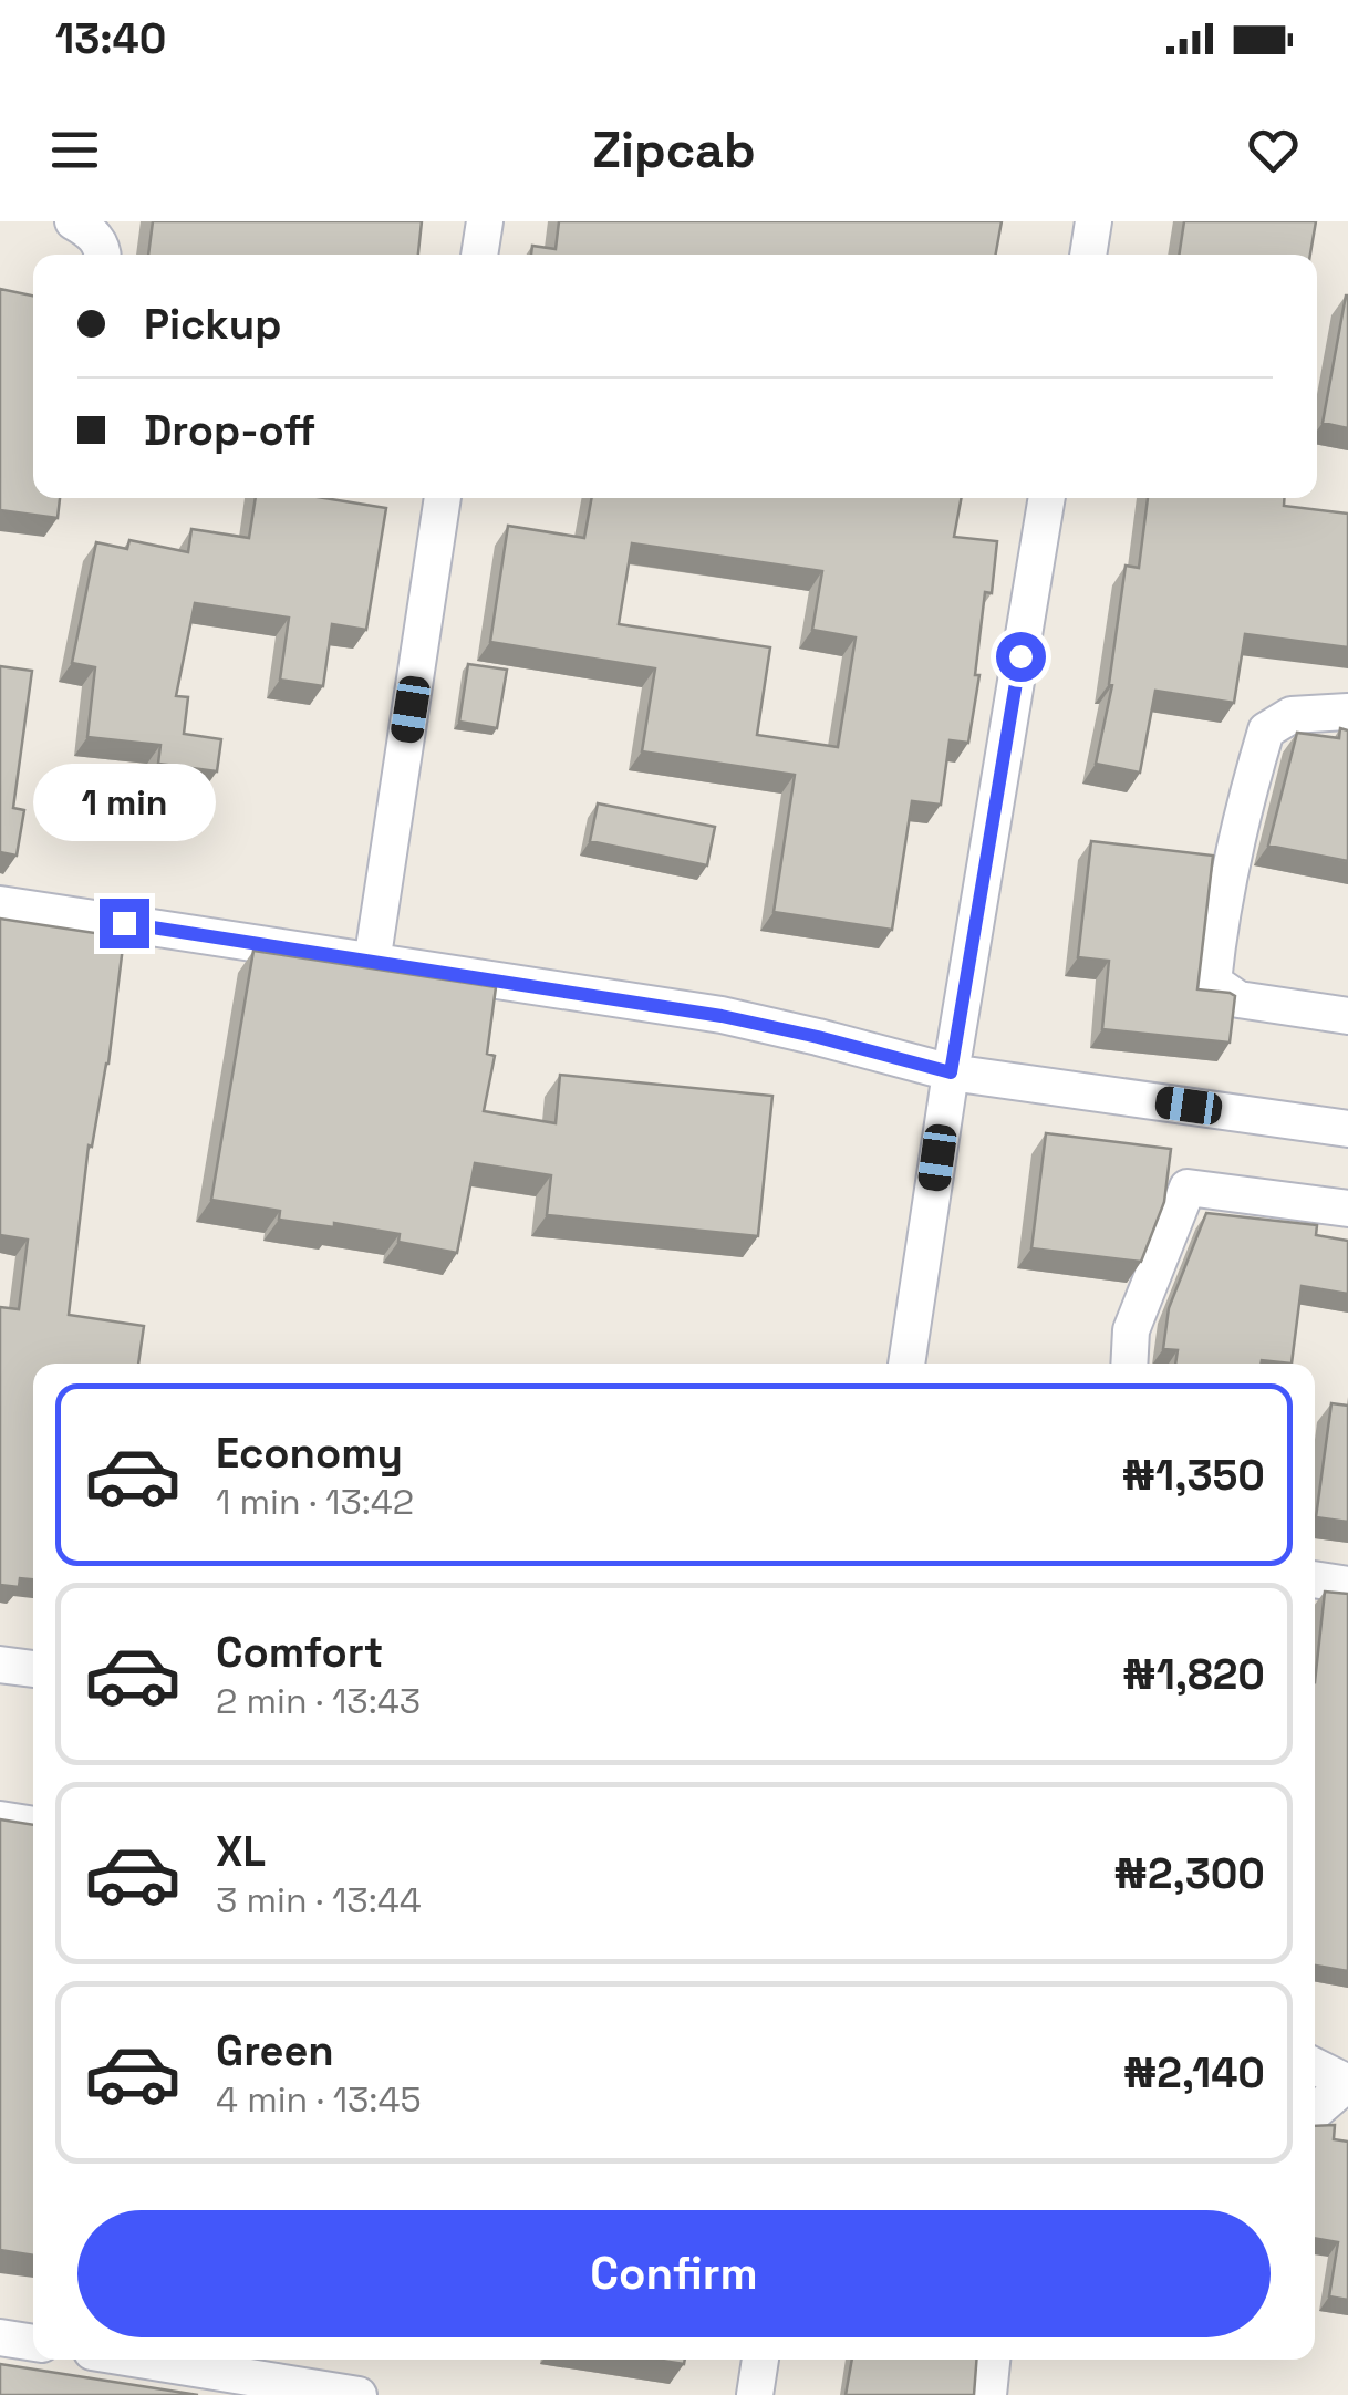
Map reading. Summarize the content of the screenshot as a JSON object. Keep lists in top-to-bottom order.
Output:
{
  "page": {
    "status": "13:40",
    "header": "Zipcab",
    "banner": ["Pickup", "Drop-off"],
    "bubble": "1 min",
    "list": [
      {
        "name": "Economy",
        "note": "1 min · 13:42",
        "value": "₦1,350"
      },
      {
        "name": "Comfort",
        "note": "2 min · 13:43",
        "value": "₦1,820"
      },
      {
        "name": "XL",
        "note": "3 min · 13:44",
        "value": "₦2,300"
      },
      {
        "name": "Green",
        "note": "4 min · 13:45",
        "value": "₦2,140"
      }
    ],
    "buttons": "Confirm"
  }
}
